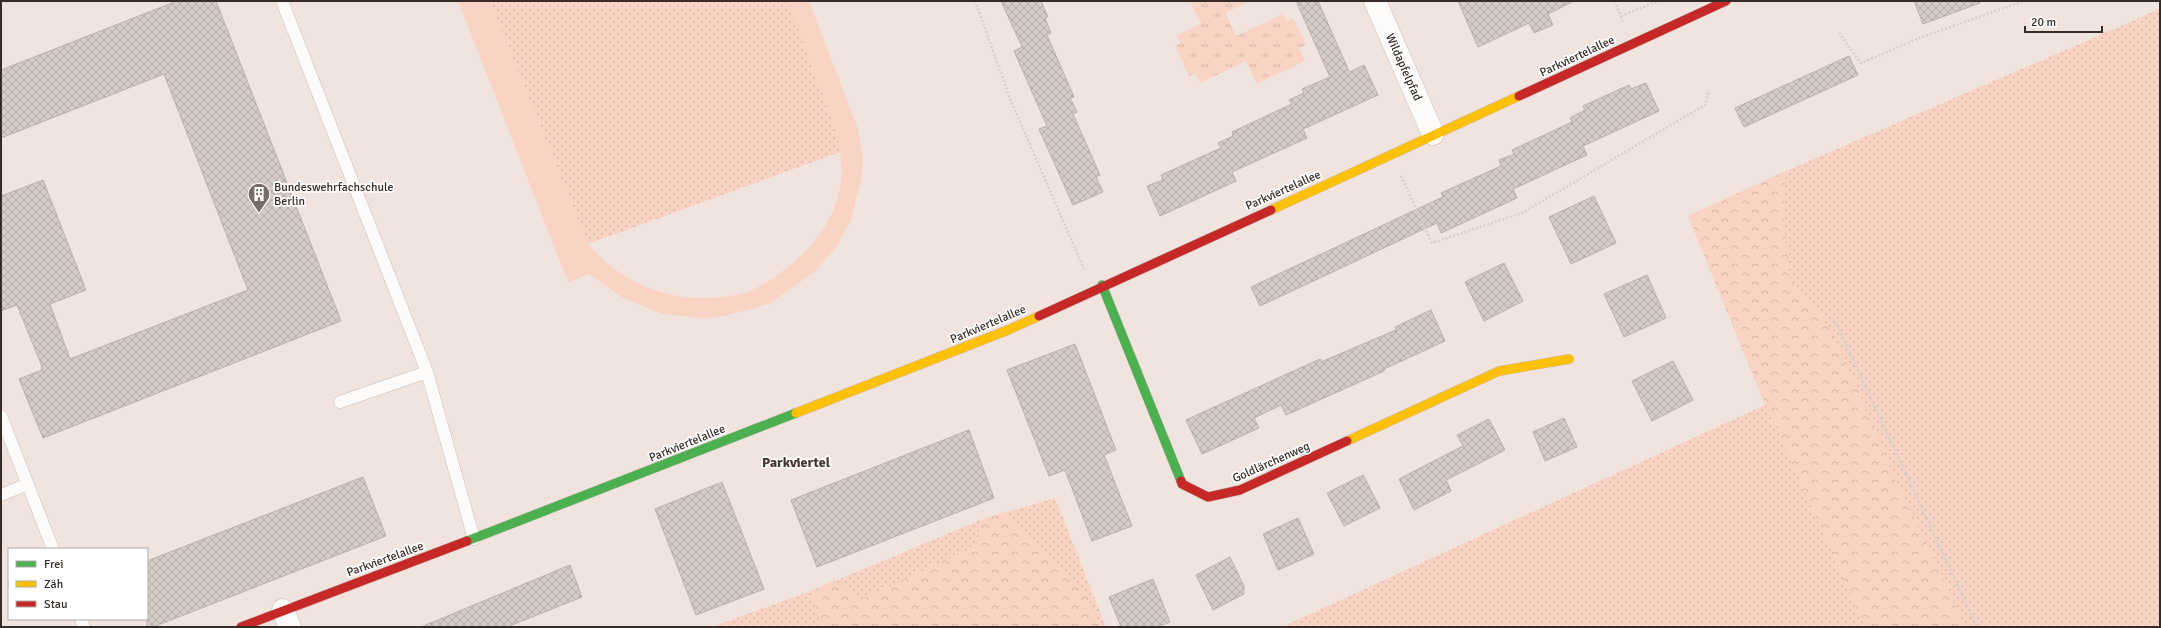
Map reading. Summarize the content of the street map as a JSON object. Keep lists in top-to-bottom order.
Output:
{
  "streets": {
    "street": ["Parkviertelallee", "Wildapfelpfad", "Goldlärchenweg"]
  },
  "crossings": [
    ["Parkviertelallee", "Wildapfelpfad"],
    ["Parkviertelallee", "Goldlärchenweg"]
  ],
  "districts": ["Parkviertel"],
  "places": {
    "building": ["Bundeswehrfachschule Berlin"]
  },
  "legend": ["Frei", "Zäh", "Stau"],
  "scale_bar": "20 m"
}
